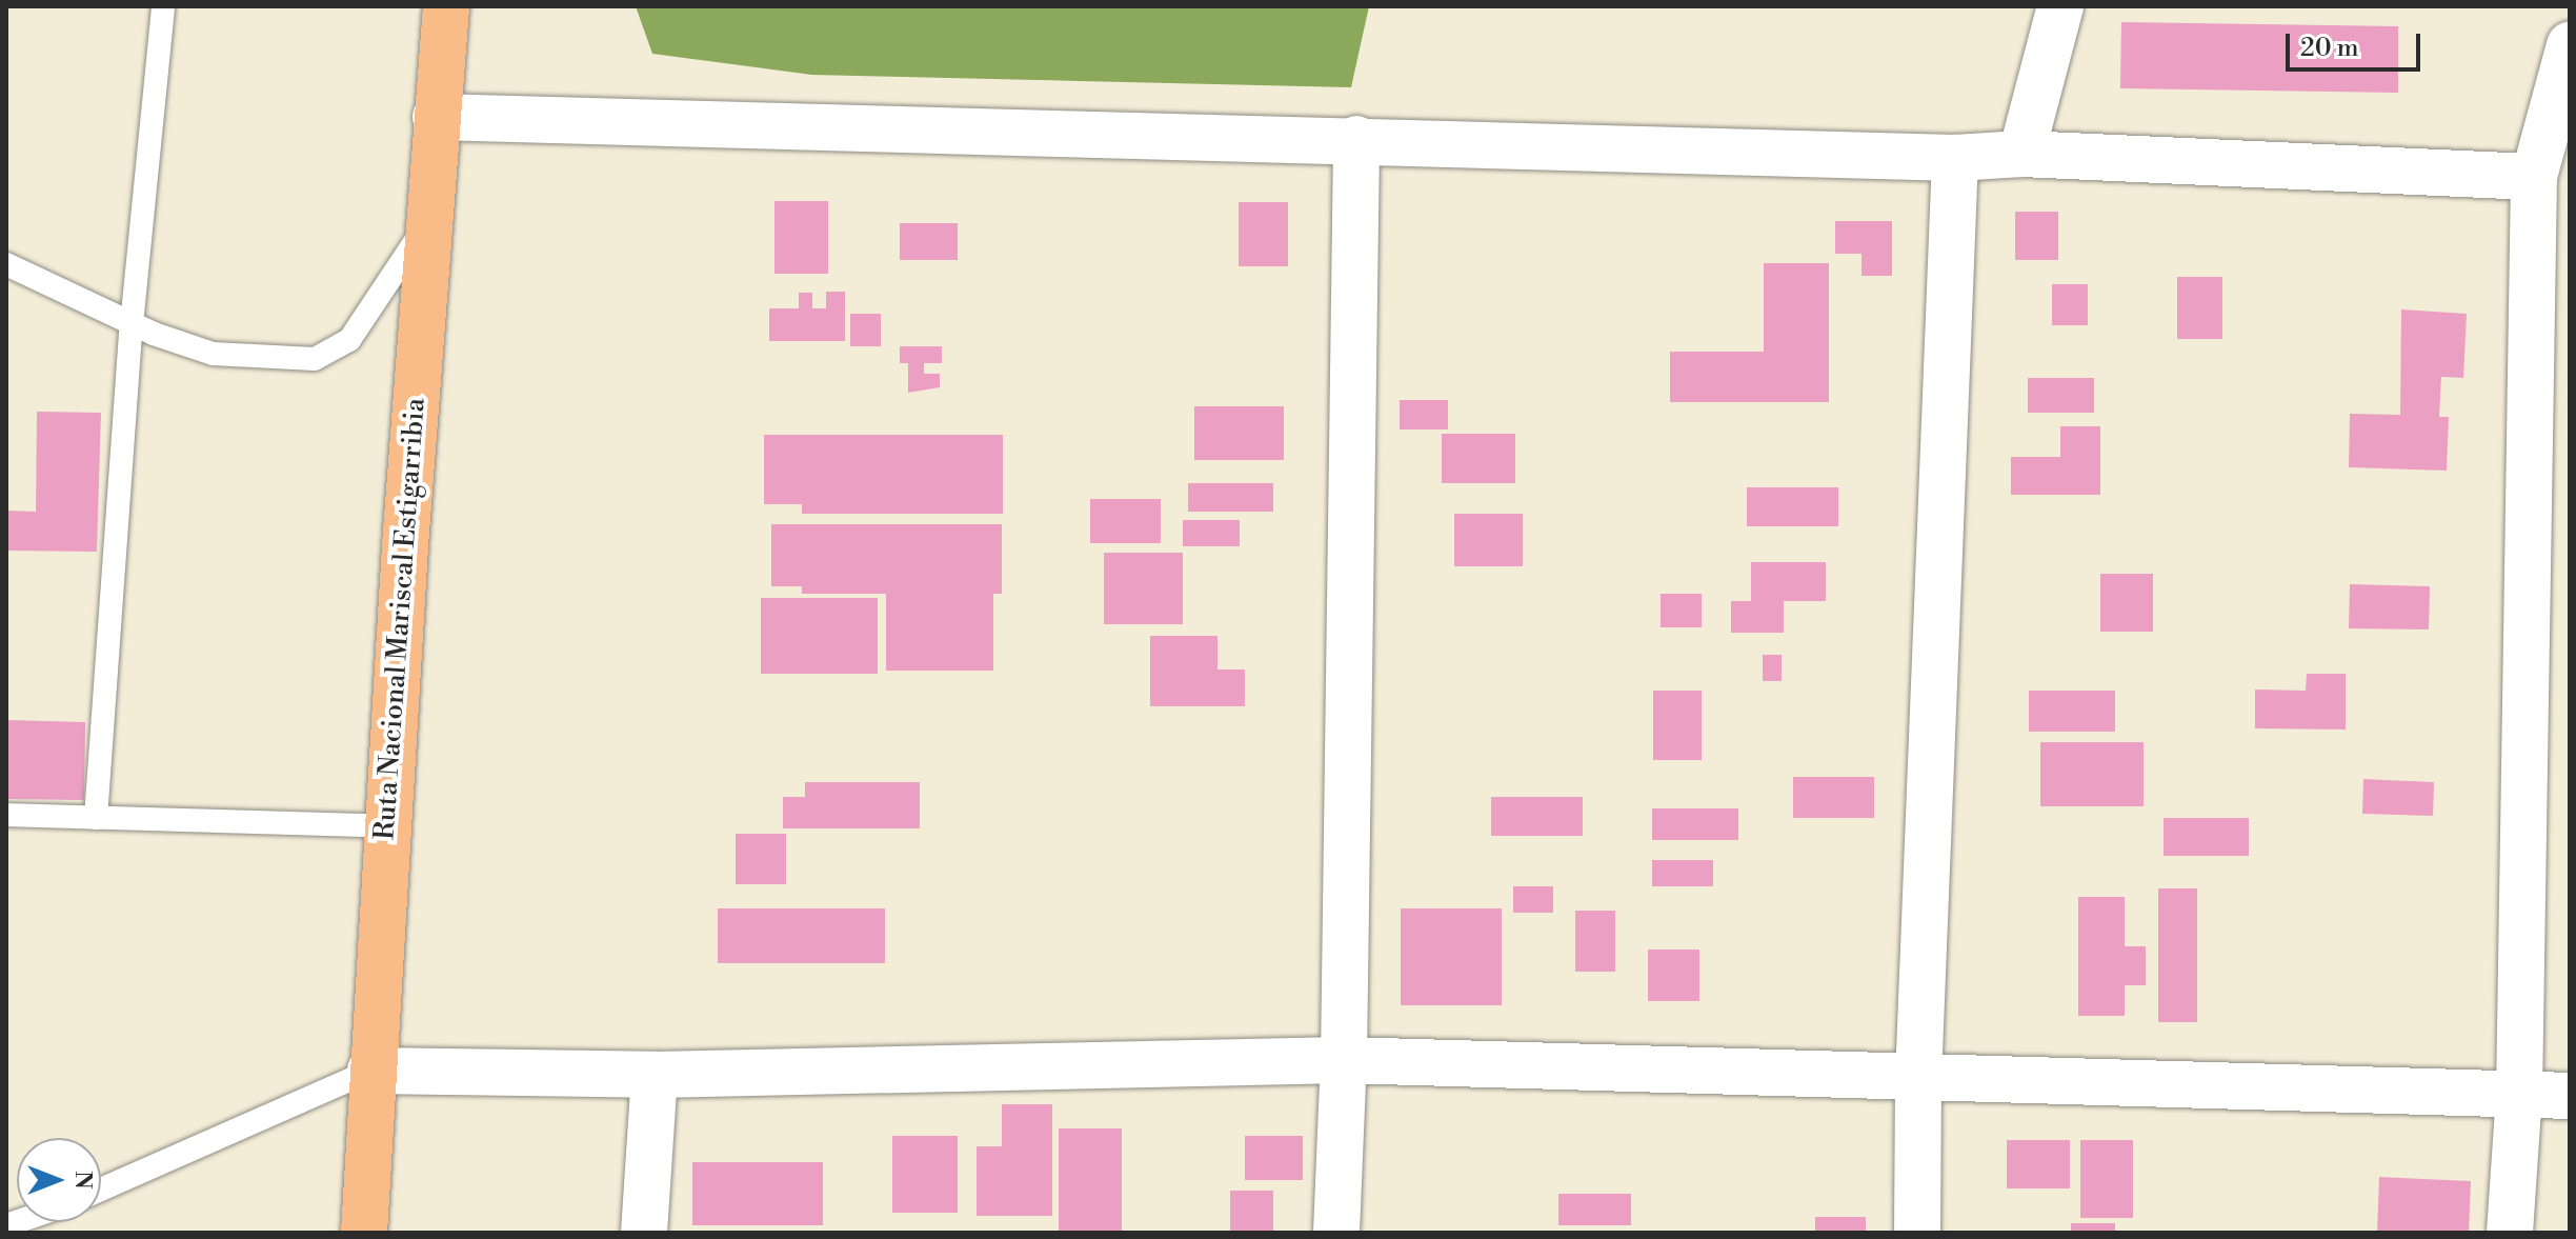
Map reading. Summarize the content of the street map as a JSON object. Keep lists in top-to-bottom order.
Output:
{
  "streets": {
    "main road": ["Ruta Nacional Mariscal Estigarribia"]
  },
  "scale_bar": "20 m",
  "north": "right"
}
